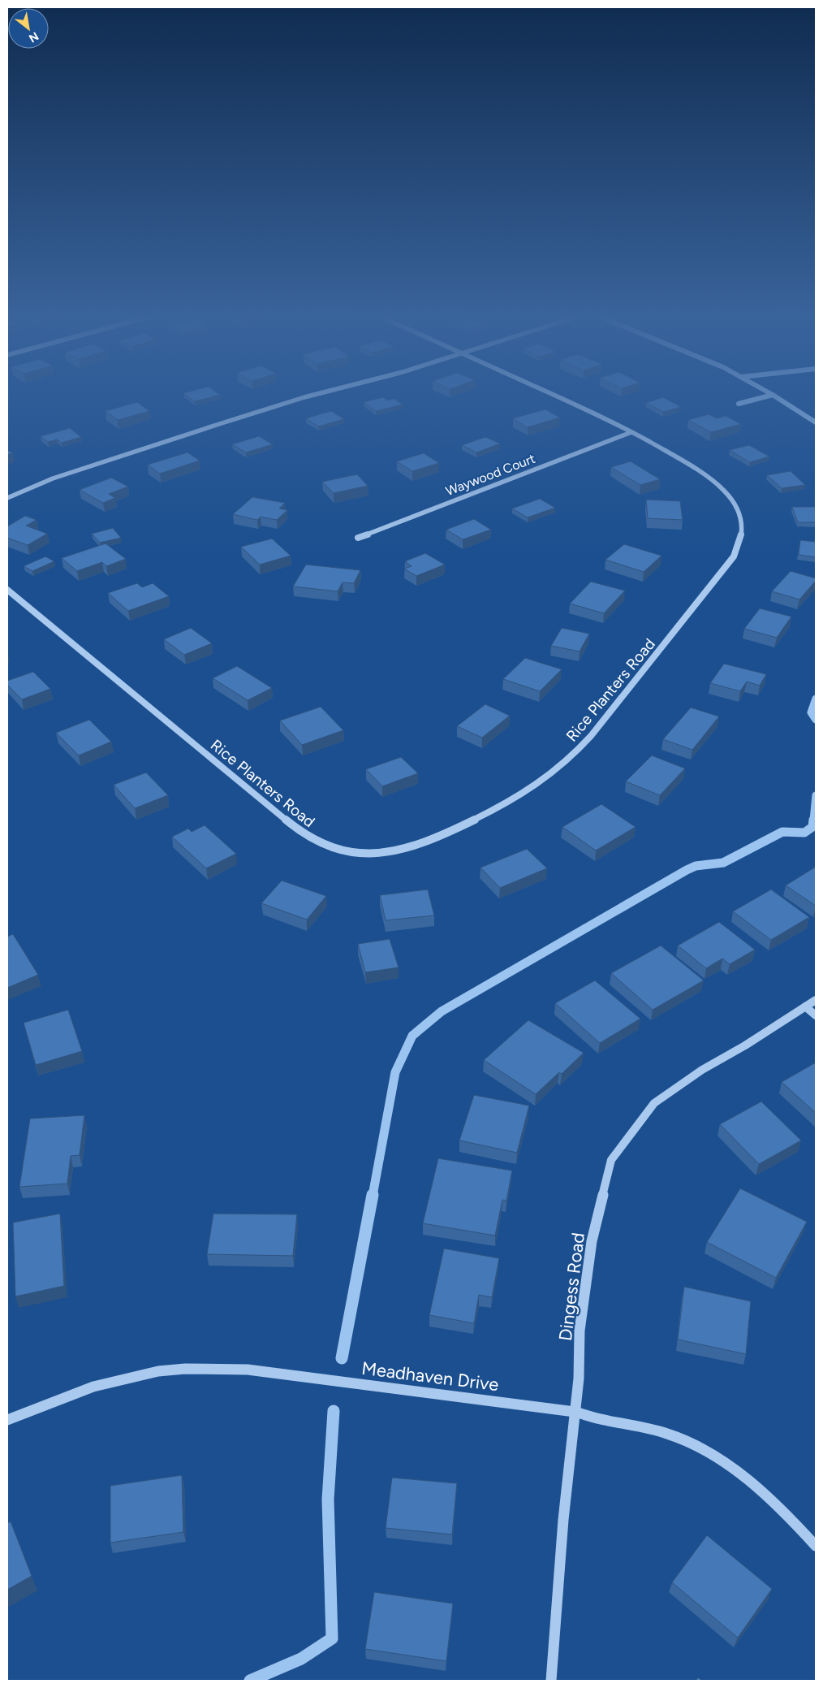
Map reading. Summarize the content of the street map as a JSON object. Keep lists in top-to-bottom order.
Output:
{
  "streets": {
    "street": [
      "Waywood Court",
      "Rice Planters Road",
      "Dingess Road",
      "Meadhaven Drive"
    ]
  },
  "crossings": [
    ["Waywood Court", "Rice Planters Road"],
    ["Dingess Road", "Meadhaven Drive"]
  ],
  "north": "bottom right"
}
